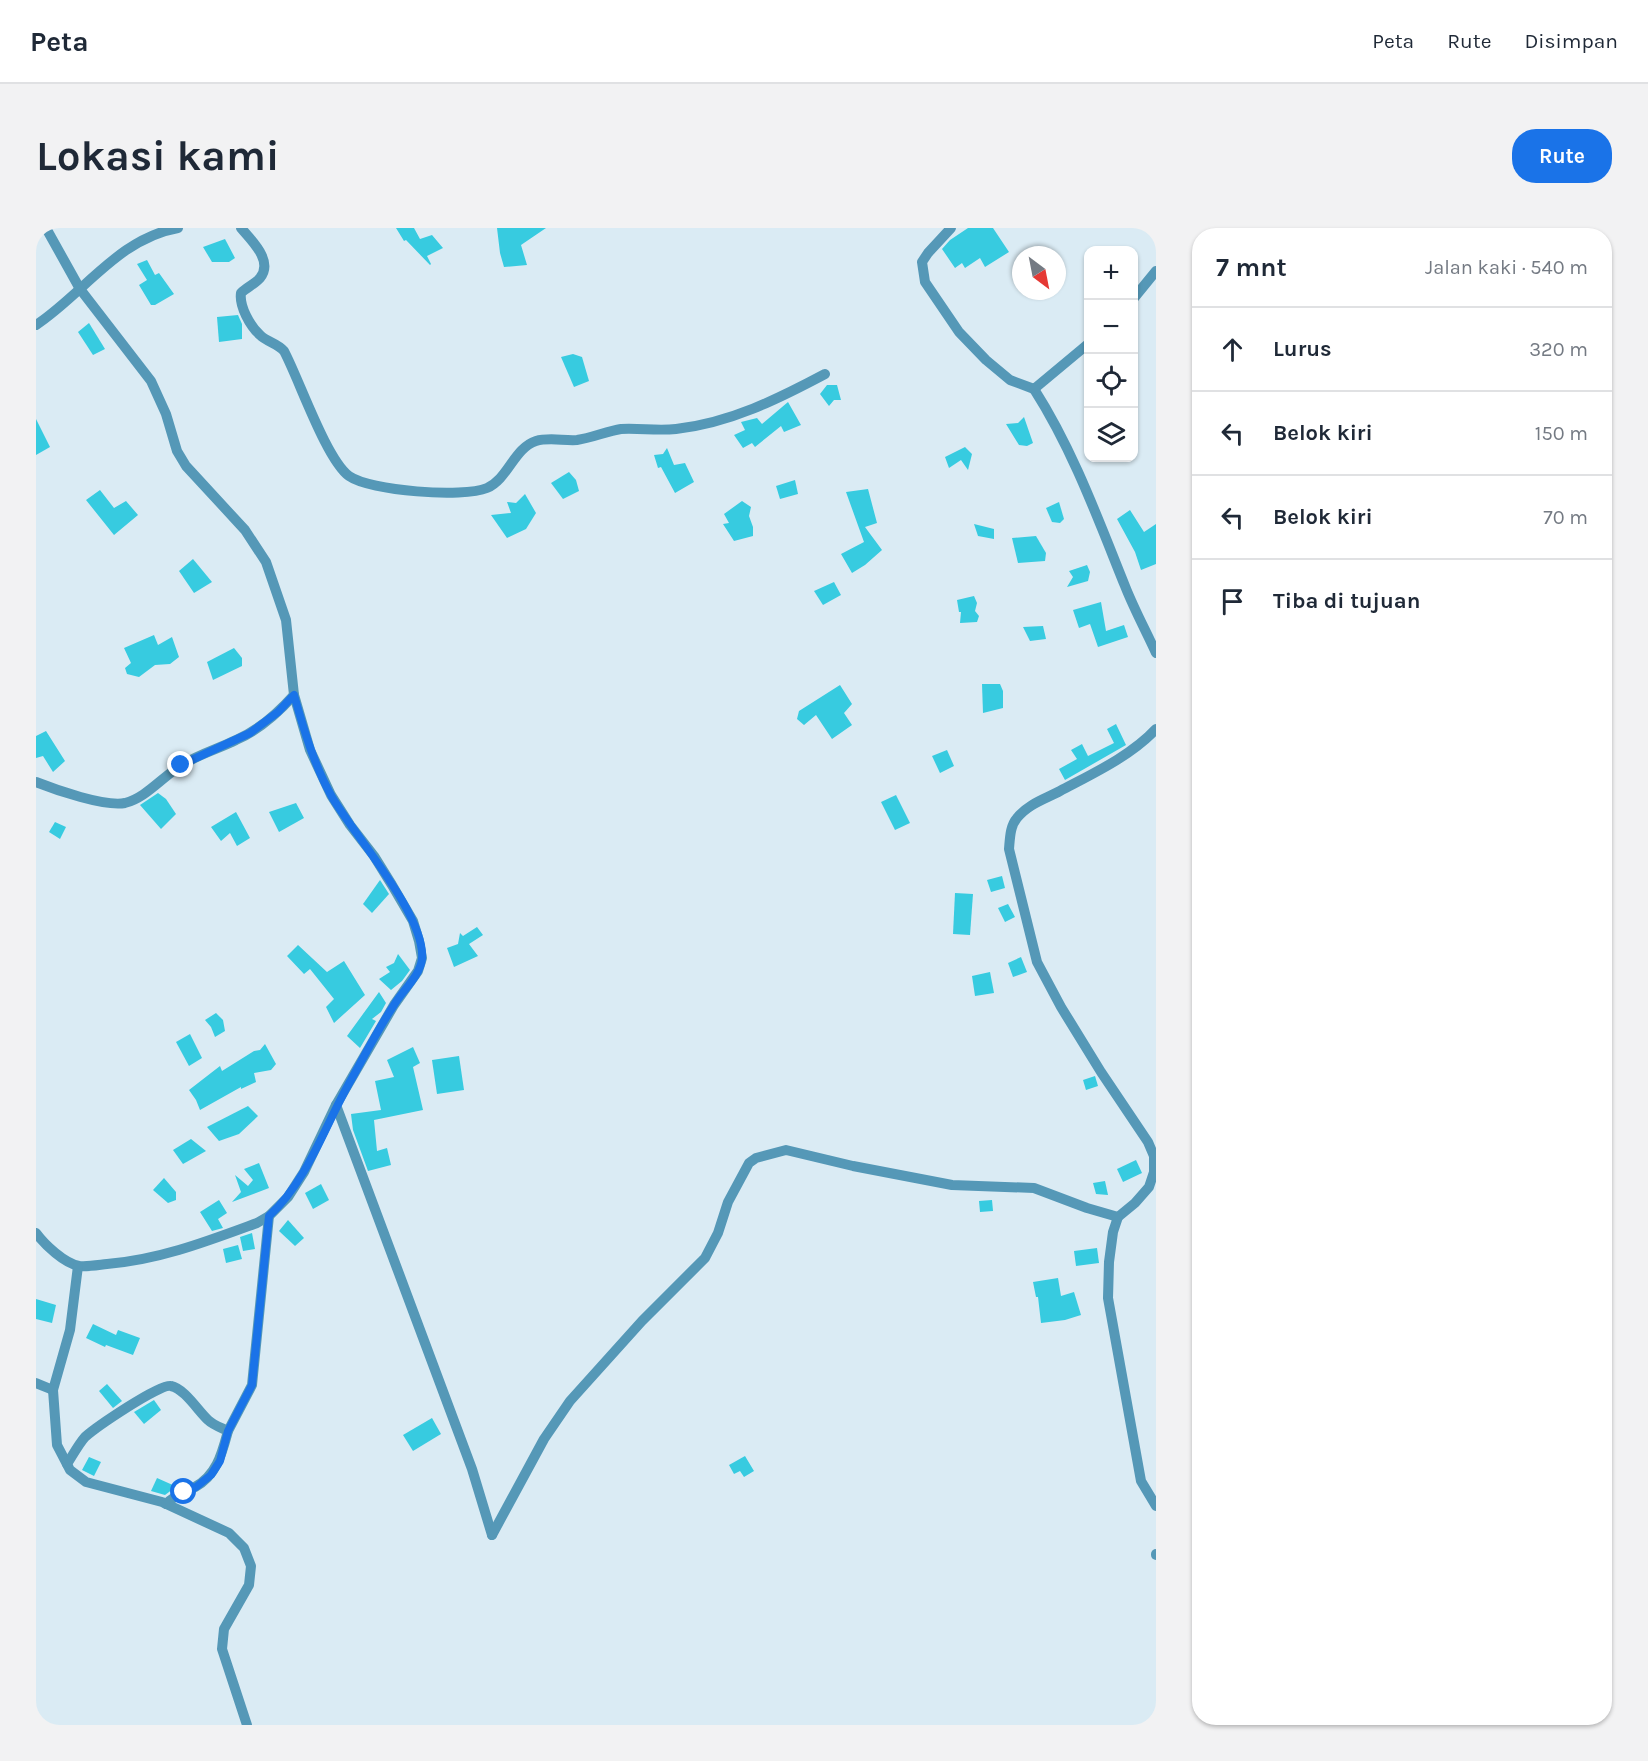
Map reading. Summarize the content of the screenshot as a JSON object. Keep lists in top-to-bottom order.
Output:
{
  "north": "bottom right",
  "page": {
    "header": "Peta",
    "nav": ["Peta", "Rute", "Disimpan"],
    "buttons": "Rute",
    "title": "Lokasi kami",
    "heading": ["7 mnt", "Jalan kaki · 540 m"],
    "map_buttons": ["+", "−"],
    "list": [
      ["Lurus", "320 m"],
      ["Belok kiri", "150 m"],
      ["Belok kiri", "70 m"],
      "Tiba di tujuan"
    ]
  }
}
